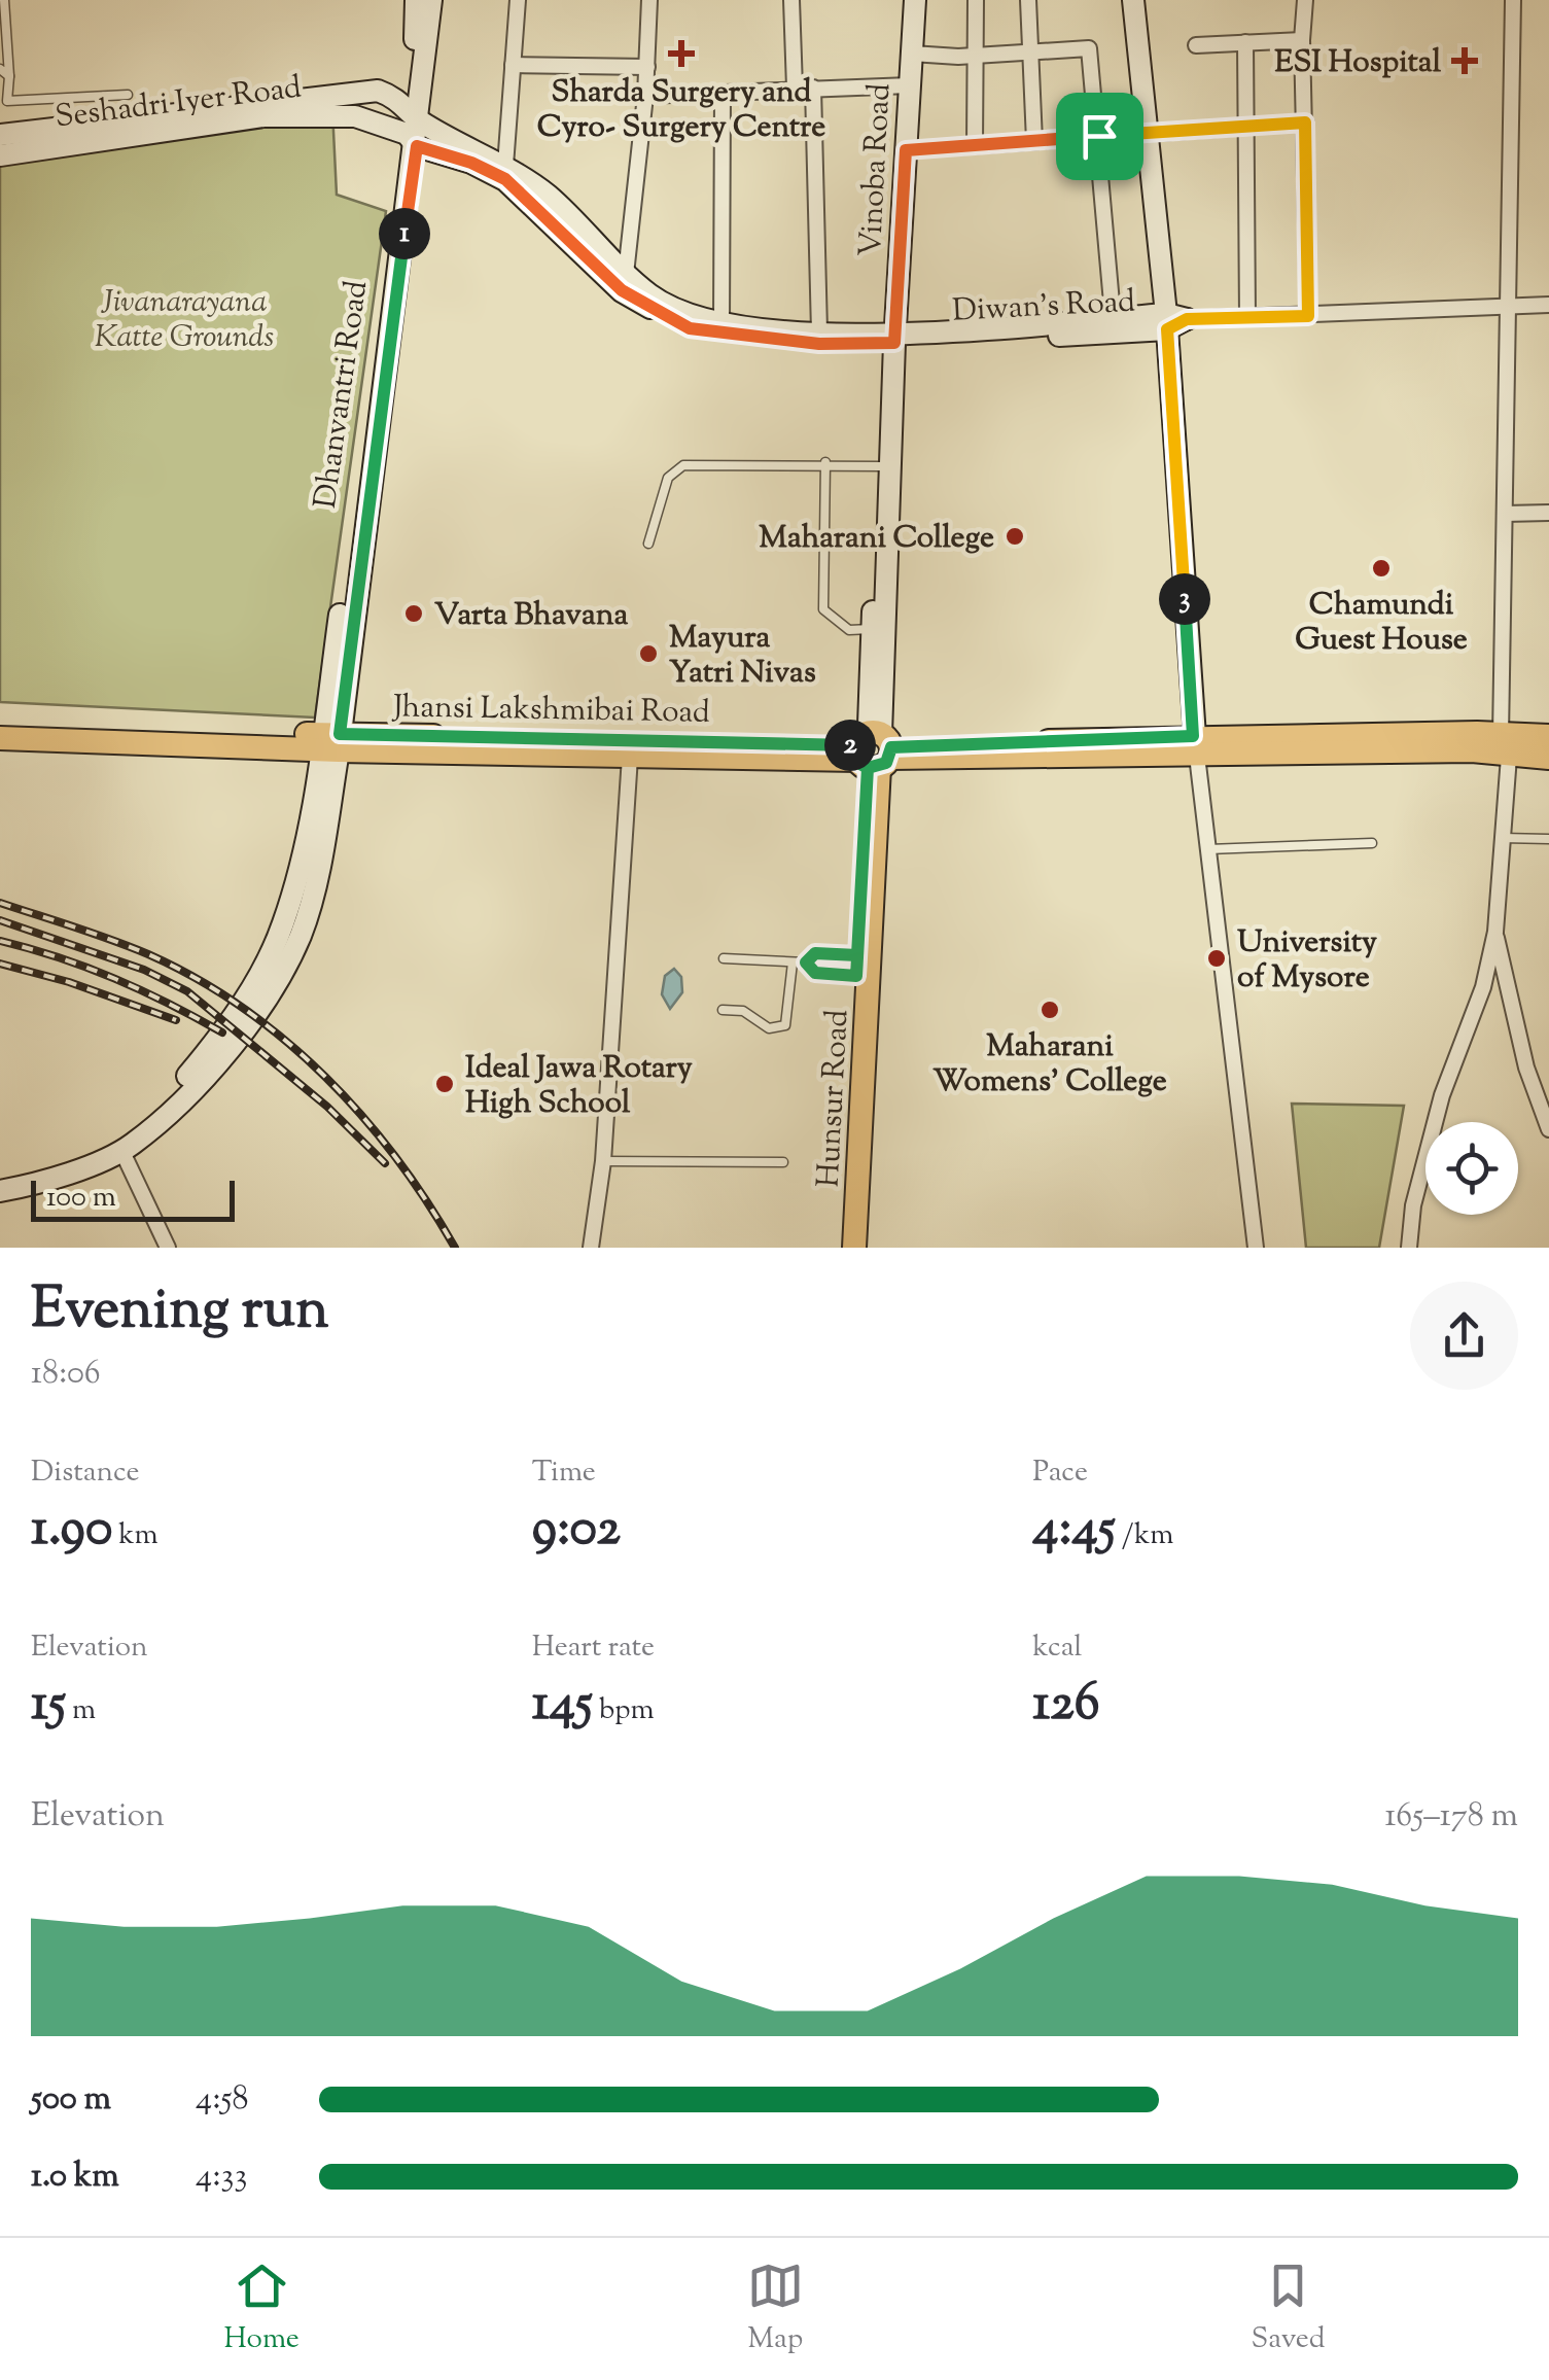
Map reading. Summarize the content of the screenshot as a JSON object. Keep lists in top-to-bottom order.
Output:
{
  "streets": {
    "main road": ["Jhansi Lakshmibai Road", "Hunsur Road"],
    "street": [
      "Seshadri Iyer Road",
      "Vinoba Road",
      "Diwan's Road",
      "Dhanvantri Road"
    ]
  },
  "crossings": [
    ["Seshadri Iyer Road", "Diwan's Road"],
    ["Seshadri Iyer Road", "Dhanvantri Road"],
    ["Vinoba Road", "Diwan's Road"],
    ["Vinoba Road", "Jhansi Lakshmibai Road"],
    ["Vinoba Road", "Hunsur Road"],
    ["Diwan's Road", "Dhanvantri Road"],
    ["Dhanvantri Road", "Jhansi Lakshmibai Road"],
    ["Jhansi Lakshmibai Road", "Hunsur Road"]
  ],
  "parks": ["Jivanarayana Katte Grounds"],
  "places": {
    "health": ["Sharda Surgery and Cyro- Surgery Centre", "ESI Hospital"],
    "other": [
      "Maharani College",
      "Chamundi Guest House",
      "Varta Bhavana",
      "Mayura Yatri Nivas",
      "University of Mysore",
      "Maharani Womens' College",
      "Ideal Jawa Rotary High School"
    ]
  },
  "scale_bar": "100 m",
  "page": {
    "pins": ["1", "3", "2"],
    "scale": "100 m",
    "heading": ["Evening run", "18:06"],
    "stats": [
      ["Distance", "1.90 km"],
      ["Time", "9:02"],
      ["Pace", "4:45 /km"],
      ["Elevation", "15 m"],
      ["Heart rate", "145 bpm"],
      ["kcal", "126"]
    ],
    "chart": ["Elevation", "165–178 m"],
    "list": [
      {
        "name": "500 m",
        "note": "4:58"
      },
      {
        "name": "1.0 km",
        "note": "4:33"
      }
    ],
    "tabs": ["Home", "Map", "Saved"]
  }
}
